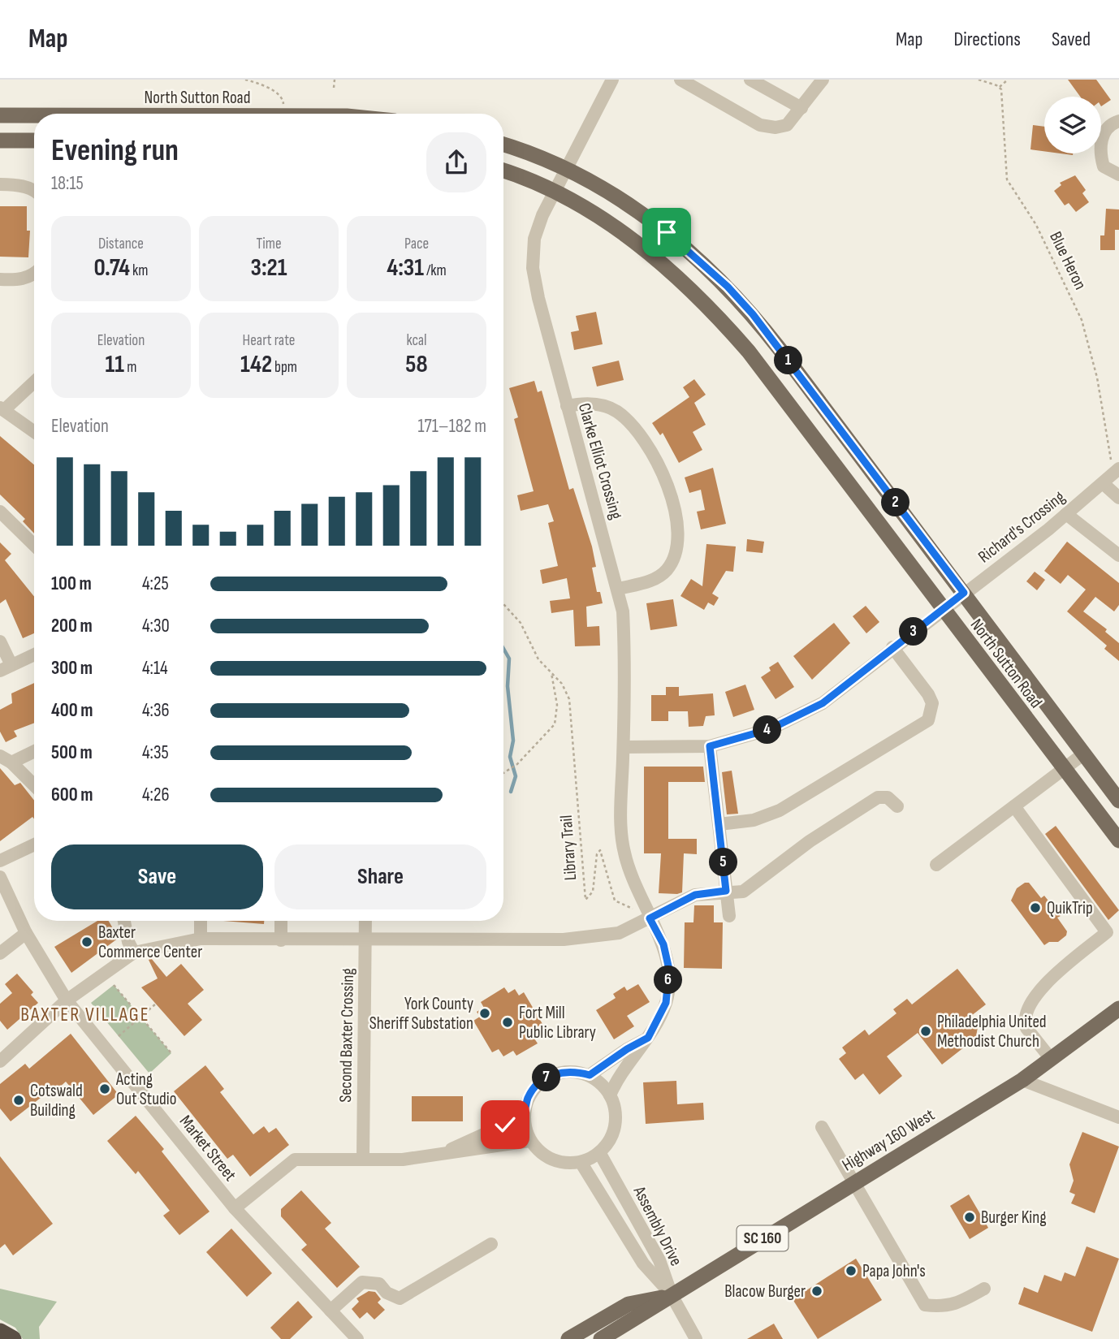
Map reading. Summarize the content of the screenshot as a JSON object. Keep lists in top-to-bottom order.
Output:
{
  "streets": {
    "main road": ["North Sutton Road", "Highway 160 West", "SC 160"],
    "street": [
      "Clarke Elliot Crossing",
      "Richard's Crossing",
      "Second Baxter Crossing",
      "Market Street",
      "Assembly Drive"
    ],
    "path": ["Blue Heron", "Library Trail"]
  },
  "crossings": [
    ["North Sutton Road", "Clarke Elliot Crossing"],
    ["North Sutton Road", "Richard's Crossing"],
    ["Blue Heron", "Richard's Crossing"],
    ["Clarke Elliot Crossing", "Richard's Crossing"],
    ["Clarke Elliot Crossing", "Assembly Drive"],
    ["Highway 160 West", "Assembly Drive"]
  ],
  "districts": ["BAXTER VILLAGE"],
  "places": [
    "QuikTrip",
    "Baxter Commerce Center",
    "York County Sheriff Substation",
    "Fort Mill Public Library",
    "Philadelphia United Methodist Church",
    "Acting Out Studio",
    "Cotswald Building",
    "Burger King",
    "Papa John's",
    "Blacow Burger"
  ],
  "page": {
    "header": "Map",
    "nav": ["Map", "Directions", "Saved"],
    "heading": ["Evening run", "18:15"],
    "stats": [
      ["Distance", "0.74 km"],
      ["Time", "3:21"],
      ["Pace", "4:31 /km"],
      ["Elevation", "11 m"],
      ["Heart rate", "142 bpm"],
      ["kcal", "58"]
    ],
    "pins": [
      "1",
      "2",
      "3",
      "4",
      "5",
      "6",
      "7"
    ],
    "chart": ["Elevation", "171–182 m"],
    "list": [
      {
        "name": "100 m",
        "note": "4:25"
      },
      {
        "name": "200 m",
        "note": "4:30"
      },
      {
        "name": "300 m",
        "note": "4:14"
      },
      {
        "name": "400 m",
        "note": "4:36"
      },
      {
        "name": "500 m",
        "note": "4:35"
      },
      {
        "name": "600 m",
        "note": "4:26"
      }
    ],
    "buttons": ["Save", "Share"]
  }
}
